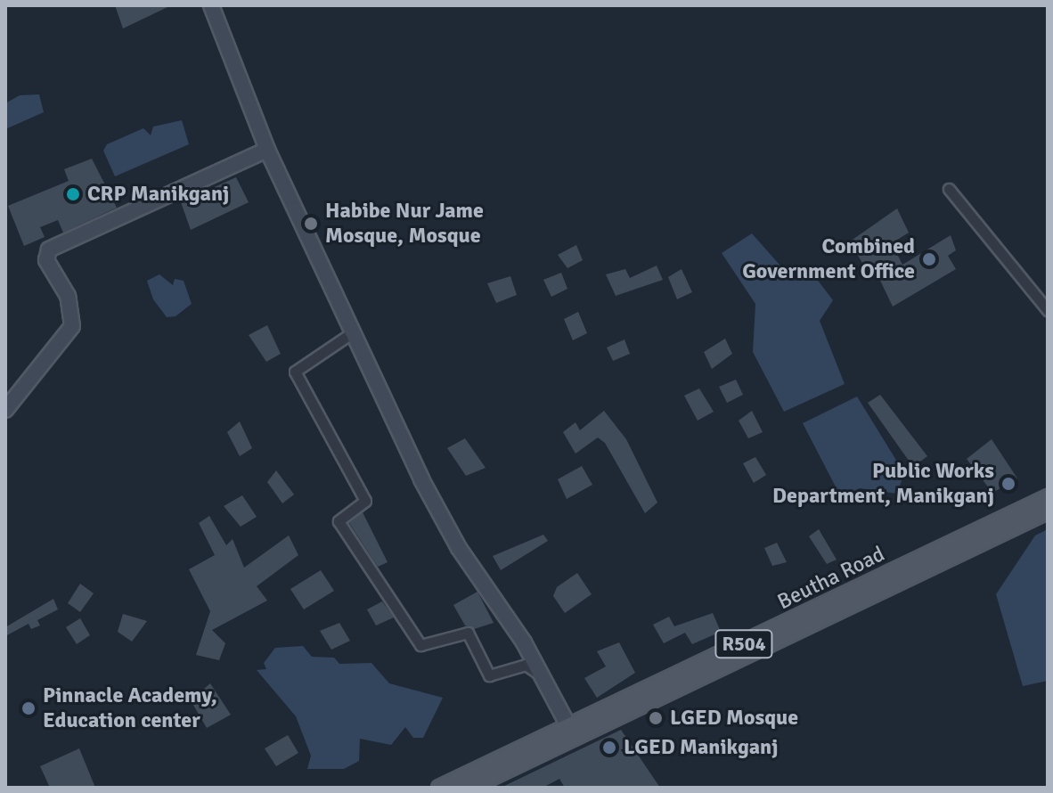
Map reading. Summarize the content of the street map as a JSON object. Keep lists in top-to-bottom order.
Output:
{
  "streets": {
    "main road": ["Beutha Road", "R504"]
  },
  "places": [
    "CRP Manikganj",
    "Habibe Nur Jame Mosque, Mosque",
    "Combined Government Office",
    "Public Works Department, Manikganj",
    "Pinnacle Academy, Education center",
    "LGED Mosque",
    "LGED Manikganj"
  ]
}
